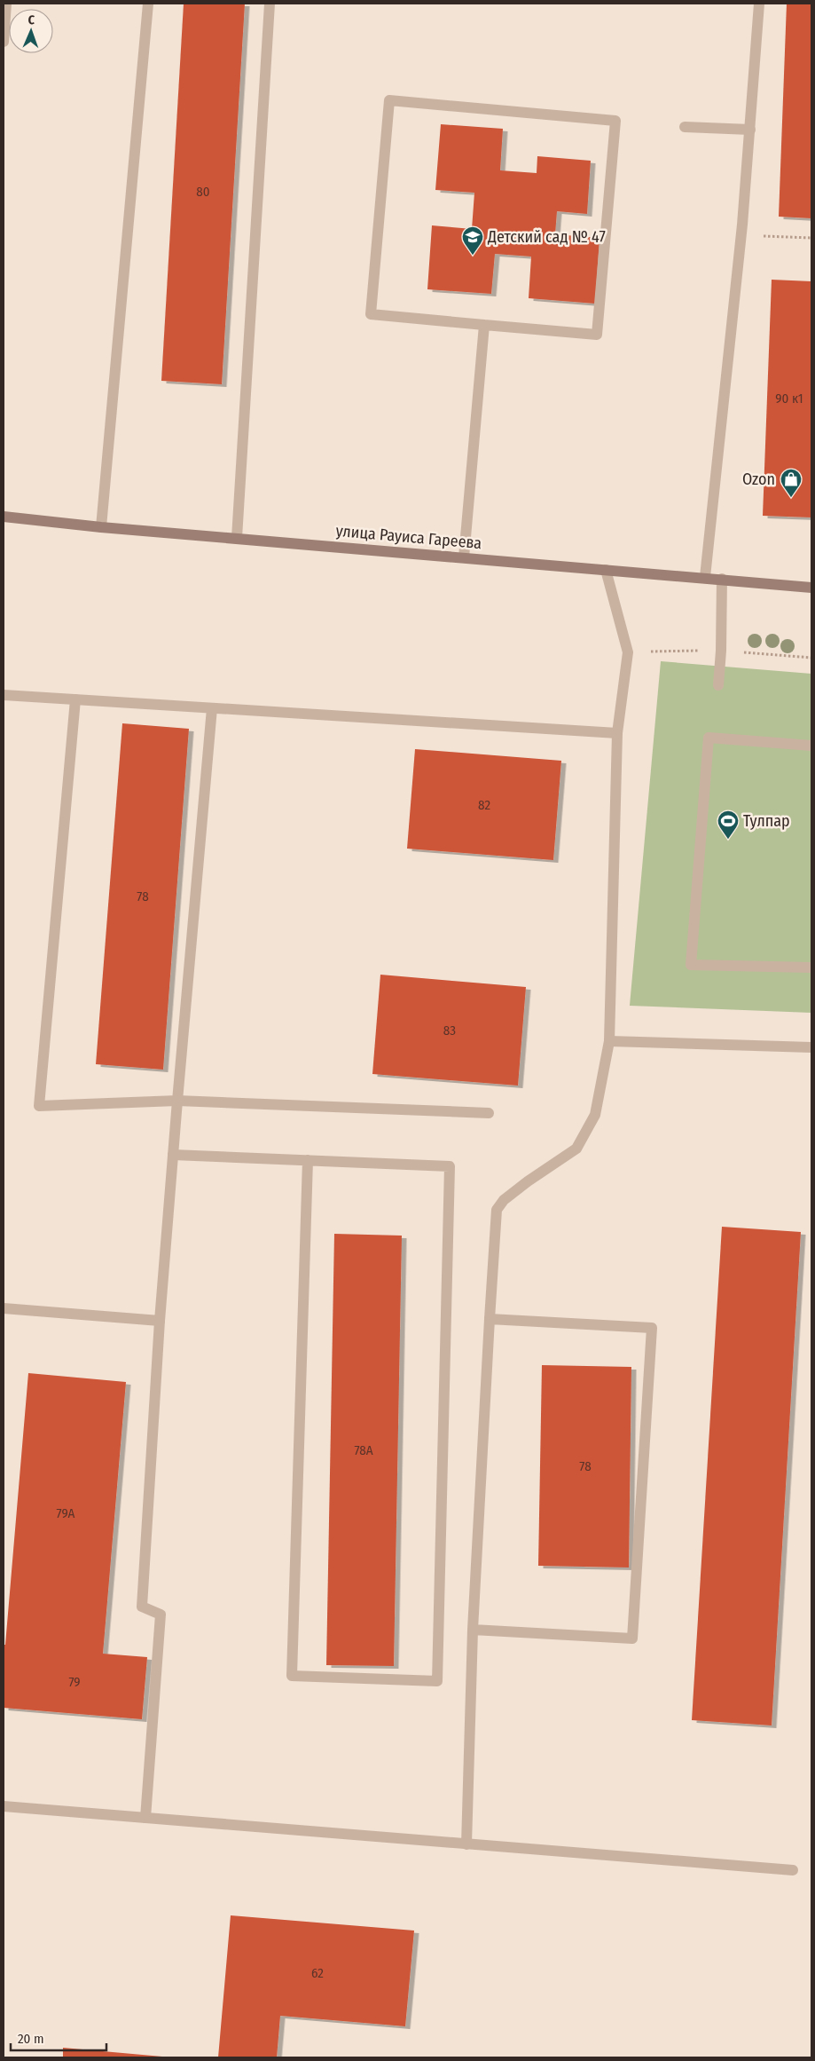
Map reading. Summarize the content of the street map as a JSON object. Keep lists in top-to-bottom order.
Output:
{
  "streets": {
    "street": ["улица Рауиса Гареева"]
  },
  "places": {
    "school or university": ["Детский сад № 47"],
    "shop": ["Ozon"],
    "sports": ["Тулпар"]
  },
  "house_numbers": [
    "80",
    "90 к1",
    "82",
    "78",
    "83",
    "78А",
    "78",
    "79А",
    "79",
    "62"
  ],
  "scale_bar": "20 m",
  "north": "top"
}
